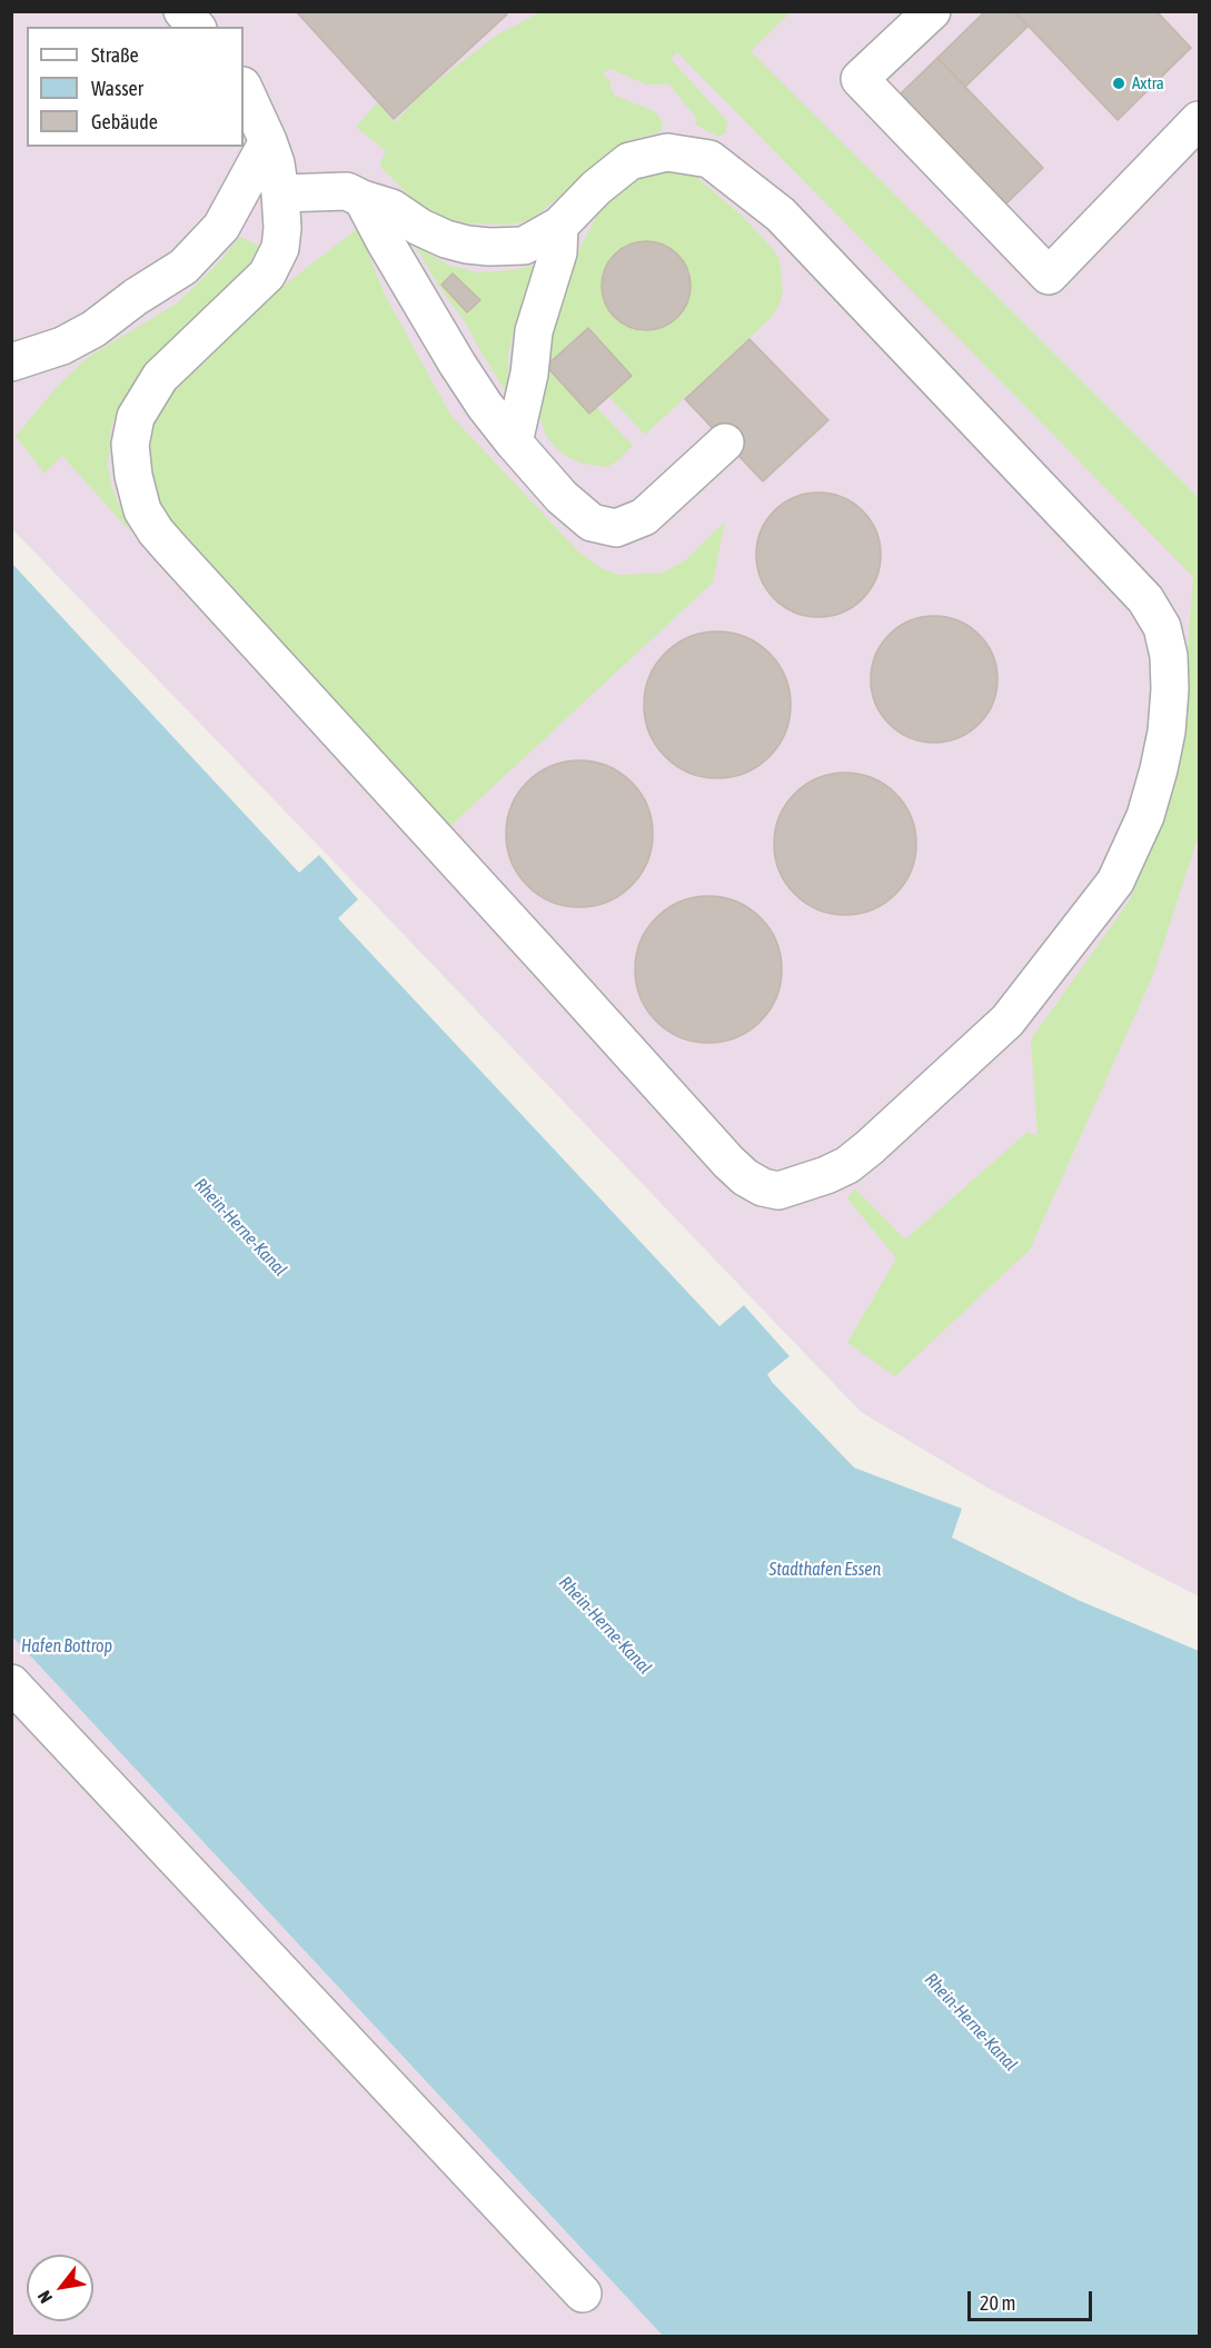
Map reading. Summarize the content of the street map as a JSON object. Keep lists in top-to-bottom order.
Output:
{
  "water": ["Rhein-Herne-Kanal", "Stadthafen Essen", "Hafen Bottrop"],
  "places": ["Axtra"],
  "legend": ["Straße", "Wasser", "Gebäude"],
  "scale_bar": "20 m",
  "north": "bottom left"
}
